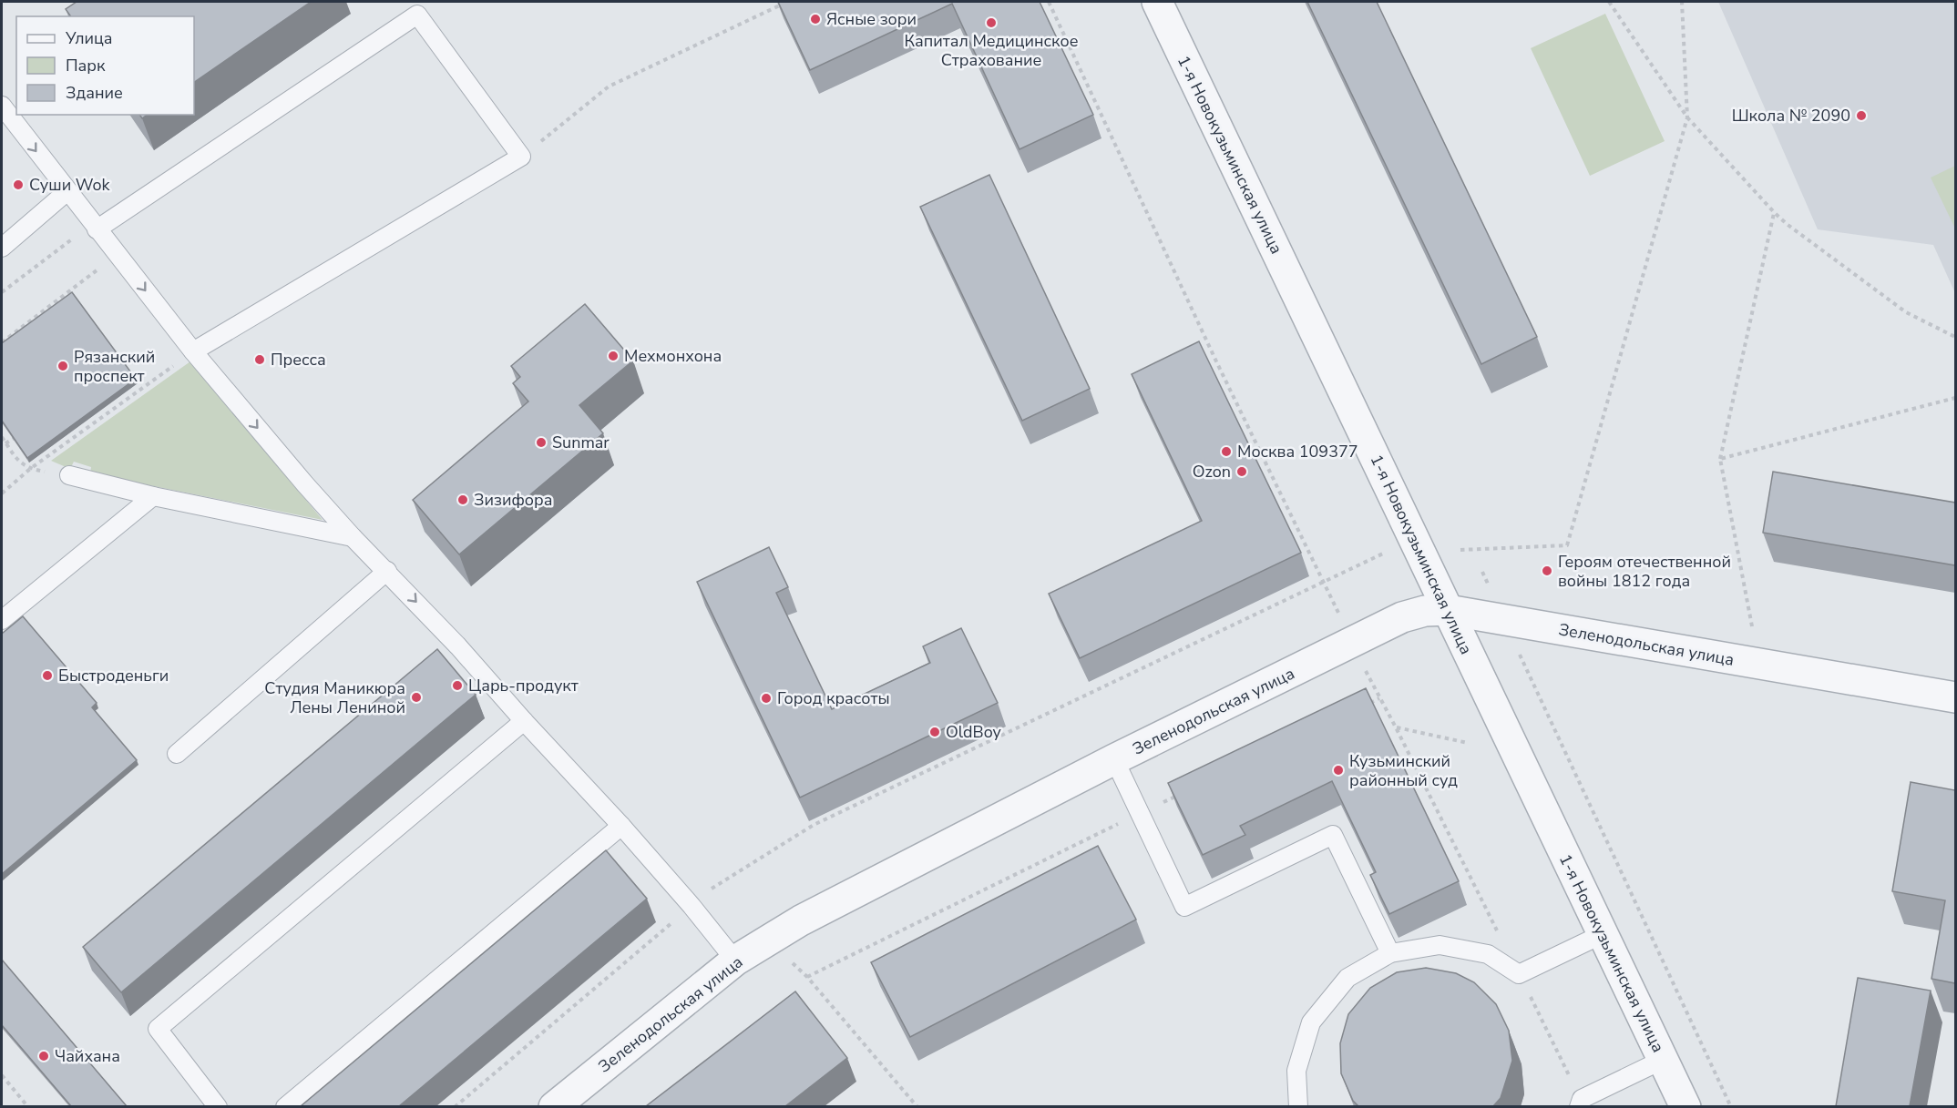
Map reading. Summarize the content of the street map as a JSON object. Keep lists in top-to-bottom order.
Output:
{
  "streets": {
    "street": ["1-я Новокузьминская улица", "Зеленодольская улица"]
  },
  "crossings": [
    ["1-я Новокузьминская улица", "Зеленодольская улица"]
  ],
  "places": [
    "Ясные зори",
    "Капитал Медицинское Страхование",
    "Школа № 2090",
    "Суши Wok",
    "Мехмонхона",
    "Пресса",
    "Рязанский проспект",
    "Sunmar",
    "Москва 109377",
    "Ozon",
    "Зизифора",
    "Героям отечественной войны 1812 года",
    "Быстроденьги",
    "Царь-продукт",
    "Студия Маникюра Лены Лениной",
    "Город красоты",
    "OldBoy",
    "Кузьминский районный суд",
    "Чайхана"
  ],
  "legend": ["Улица", "Парк", "Здание"]
}
